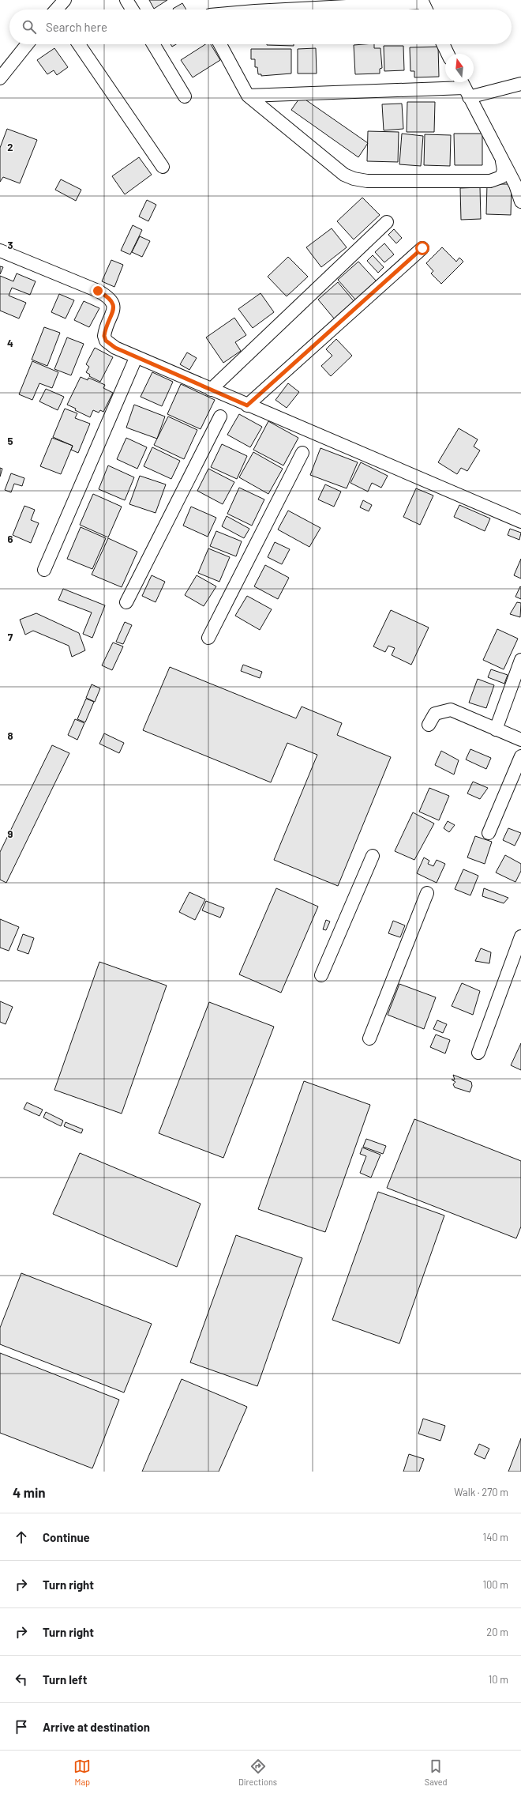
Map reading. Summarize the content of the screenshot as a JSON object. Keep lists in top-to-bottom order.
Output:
{
  "north": "top",
  "page": {
    "search": "Search here",
    "heading": ["4 min", "Walk · 270 m"],
    "list": [
      ["Continue", "140 m"],
      ["Turn right", "100 m"],
      ["Turn right", "20 m"],
      ["Turn left", "10 m"],
      "Arrive at destination"
    ],
    "nav": ["Map", "Directions", "Saved"]
  },
  "grid": {
    "rows": [
      "2",
      "3",
      "4",
      "5",
      "6",
      "7",
      "8",
      "9"
    ]
  }
}
